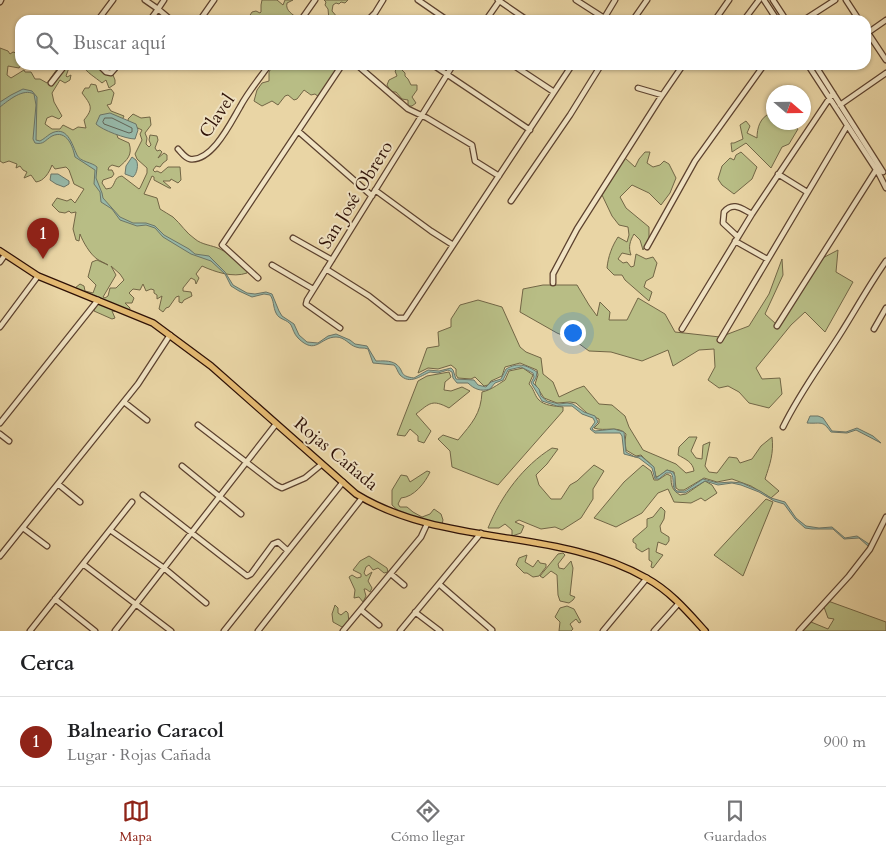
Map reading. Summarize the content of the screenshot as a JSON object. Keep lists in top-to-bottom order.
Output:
{
  "streets": {
    "main road": ["Rojas Cañada"],
    "street": ["Clavel", "San José Obrero"]
  },
  "north": "right",
  "page": {
    "search": "Buscar aquí",
    "pins": "1",
    "heading": "Cerca",
    "list": [
      {
        "mark": "1",
        "name": "Balneario Caracol",
        "note": "Lugar · Rojas Cañada",
        "value": "900 m"
      }
    ],
    "nav": ["Mapa", "Cómo llegar", "Guardados"]
  }
}
